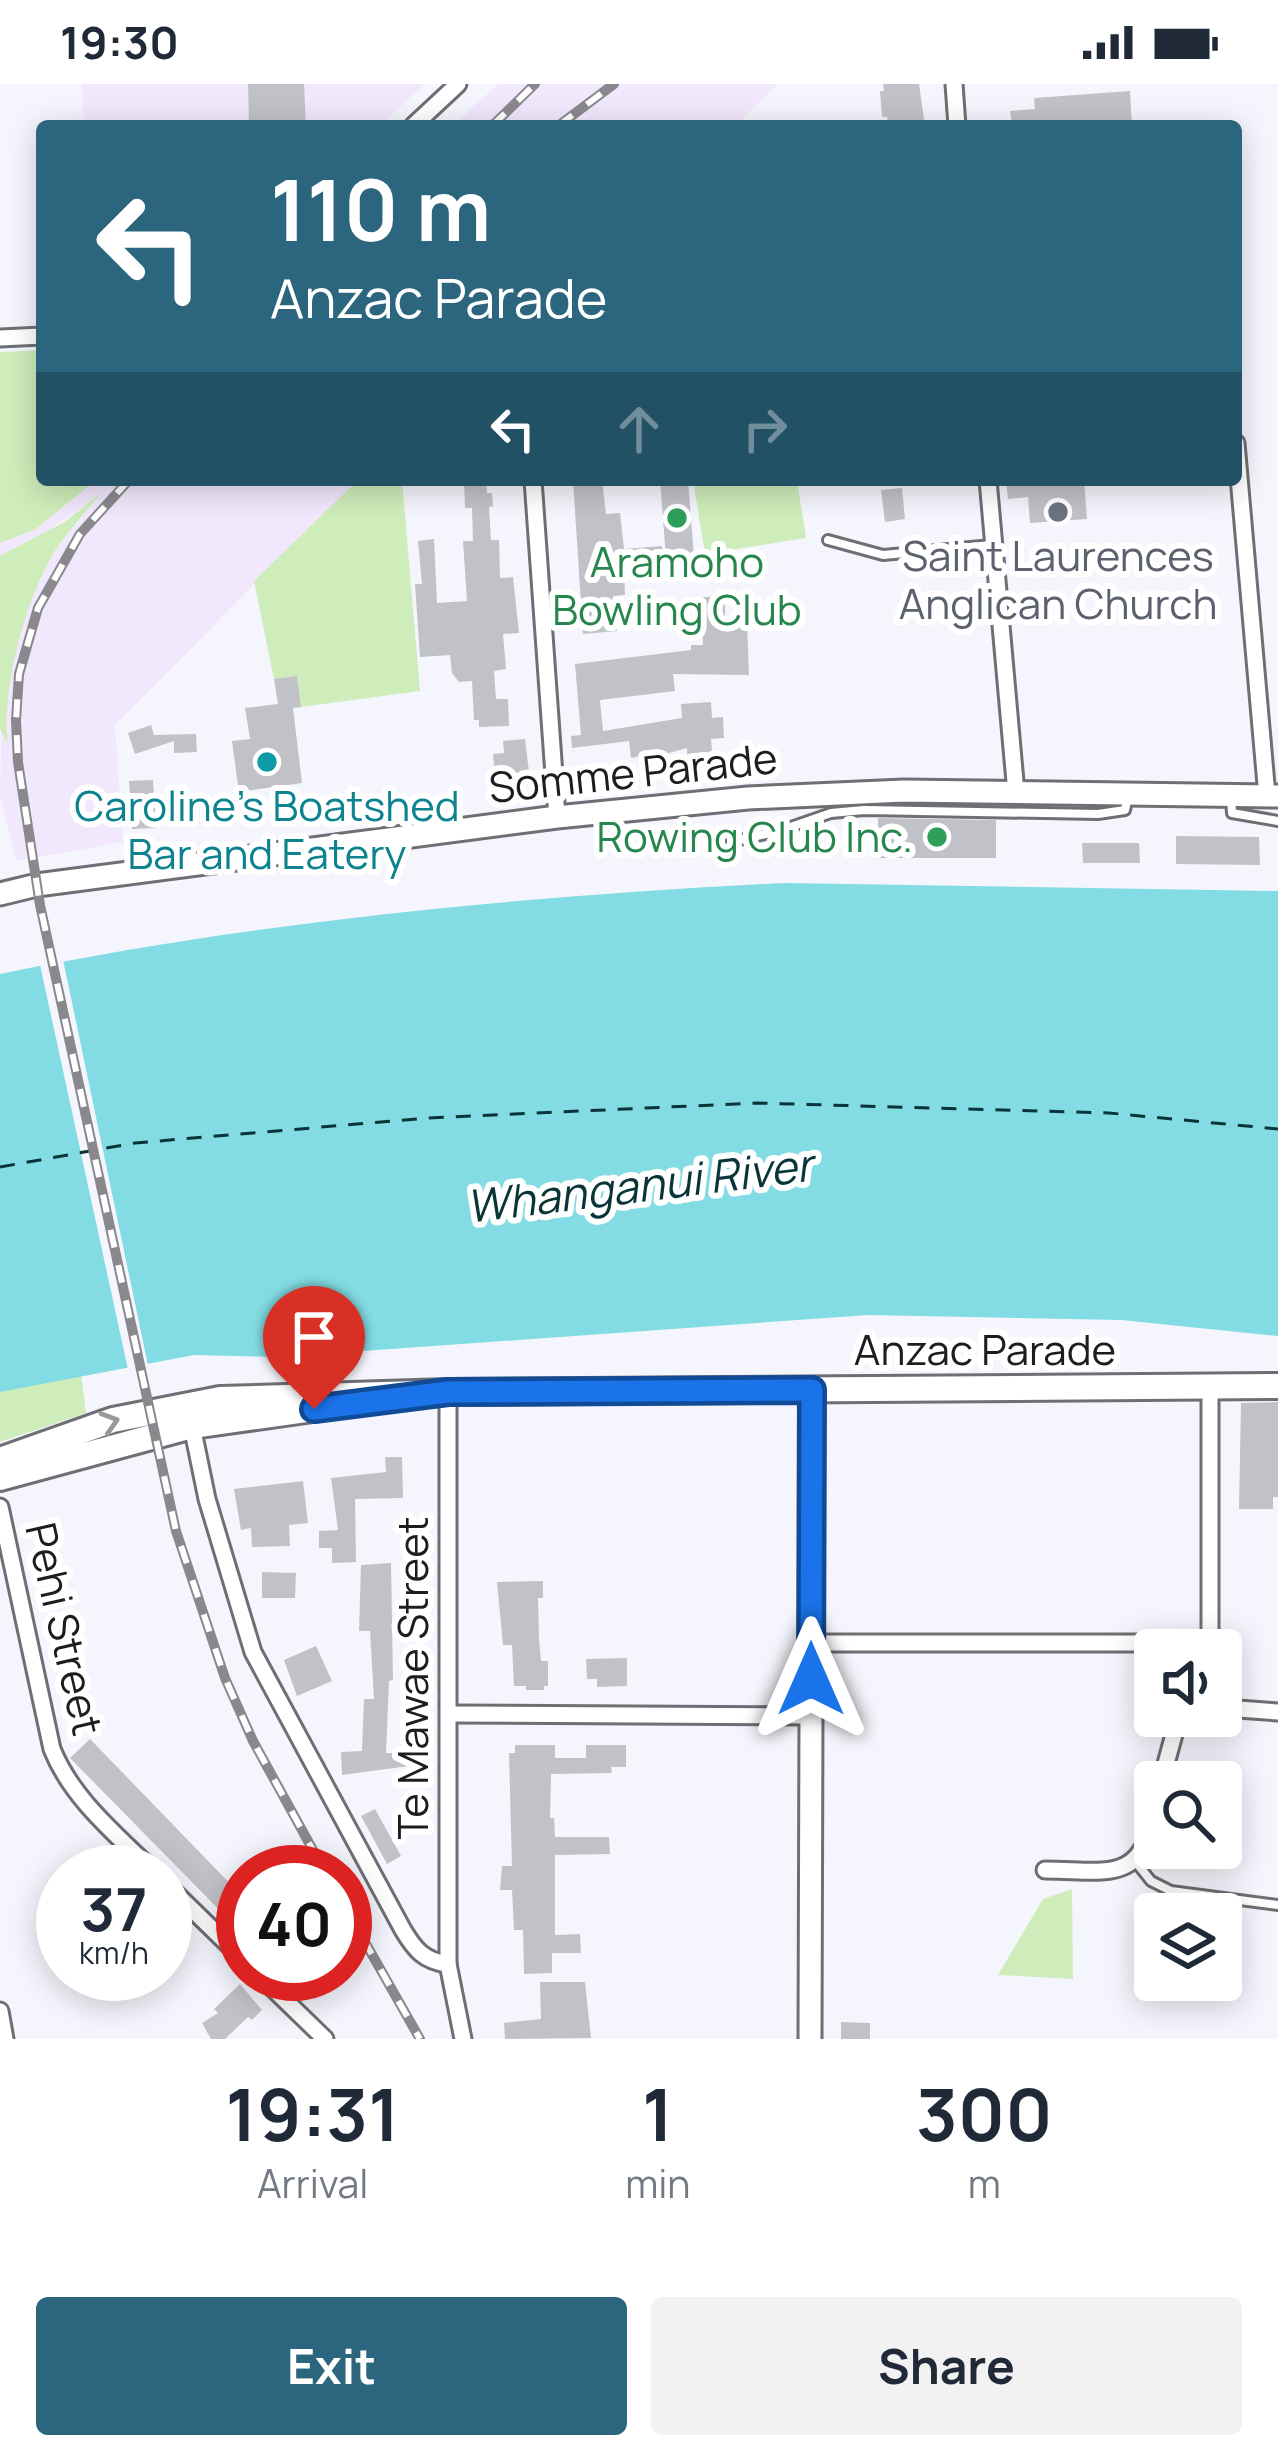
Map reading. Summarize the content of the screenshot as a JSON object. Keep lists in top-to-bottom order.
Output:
{
  "streets": {
    "main road": ["Somme Parade", "Anzac Parade"],
    "street": ["Pehi Street", "Te Mawae Street"]
  },
  "crossings": [
    ["Anzac Parade", "Te Mawae Street"]
  ],
  "water": ["Whanganui River"],
  "places": [
    "Saint Laurences Anglican Church",
    "Aramoho Bowling Club",
    "Caroline's Boatshed Bar and Eatery",
    "Rowing Club Inc."
  ],
  "page": {
    "status": "19:30",
    "turn": ["110 m", "Anzac Parade"],
    "speed": "37 km/h",
    "limit": "40",
    "eta": [
      "19:31",
      "Arrival",
      "1",
      "min",
      "300",
      "m"
    ],
    "buttons": ["Exit", "Share"]
  }
}
